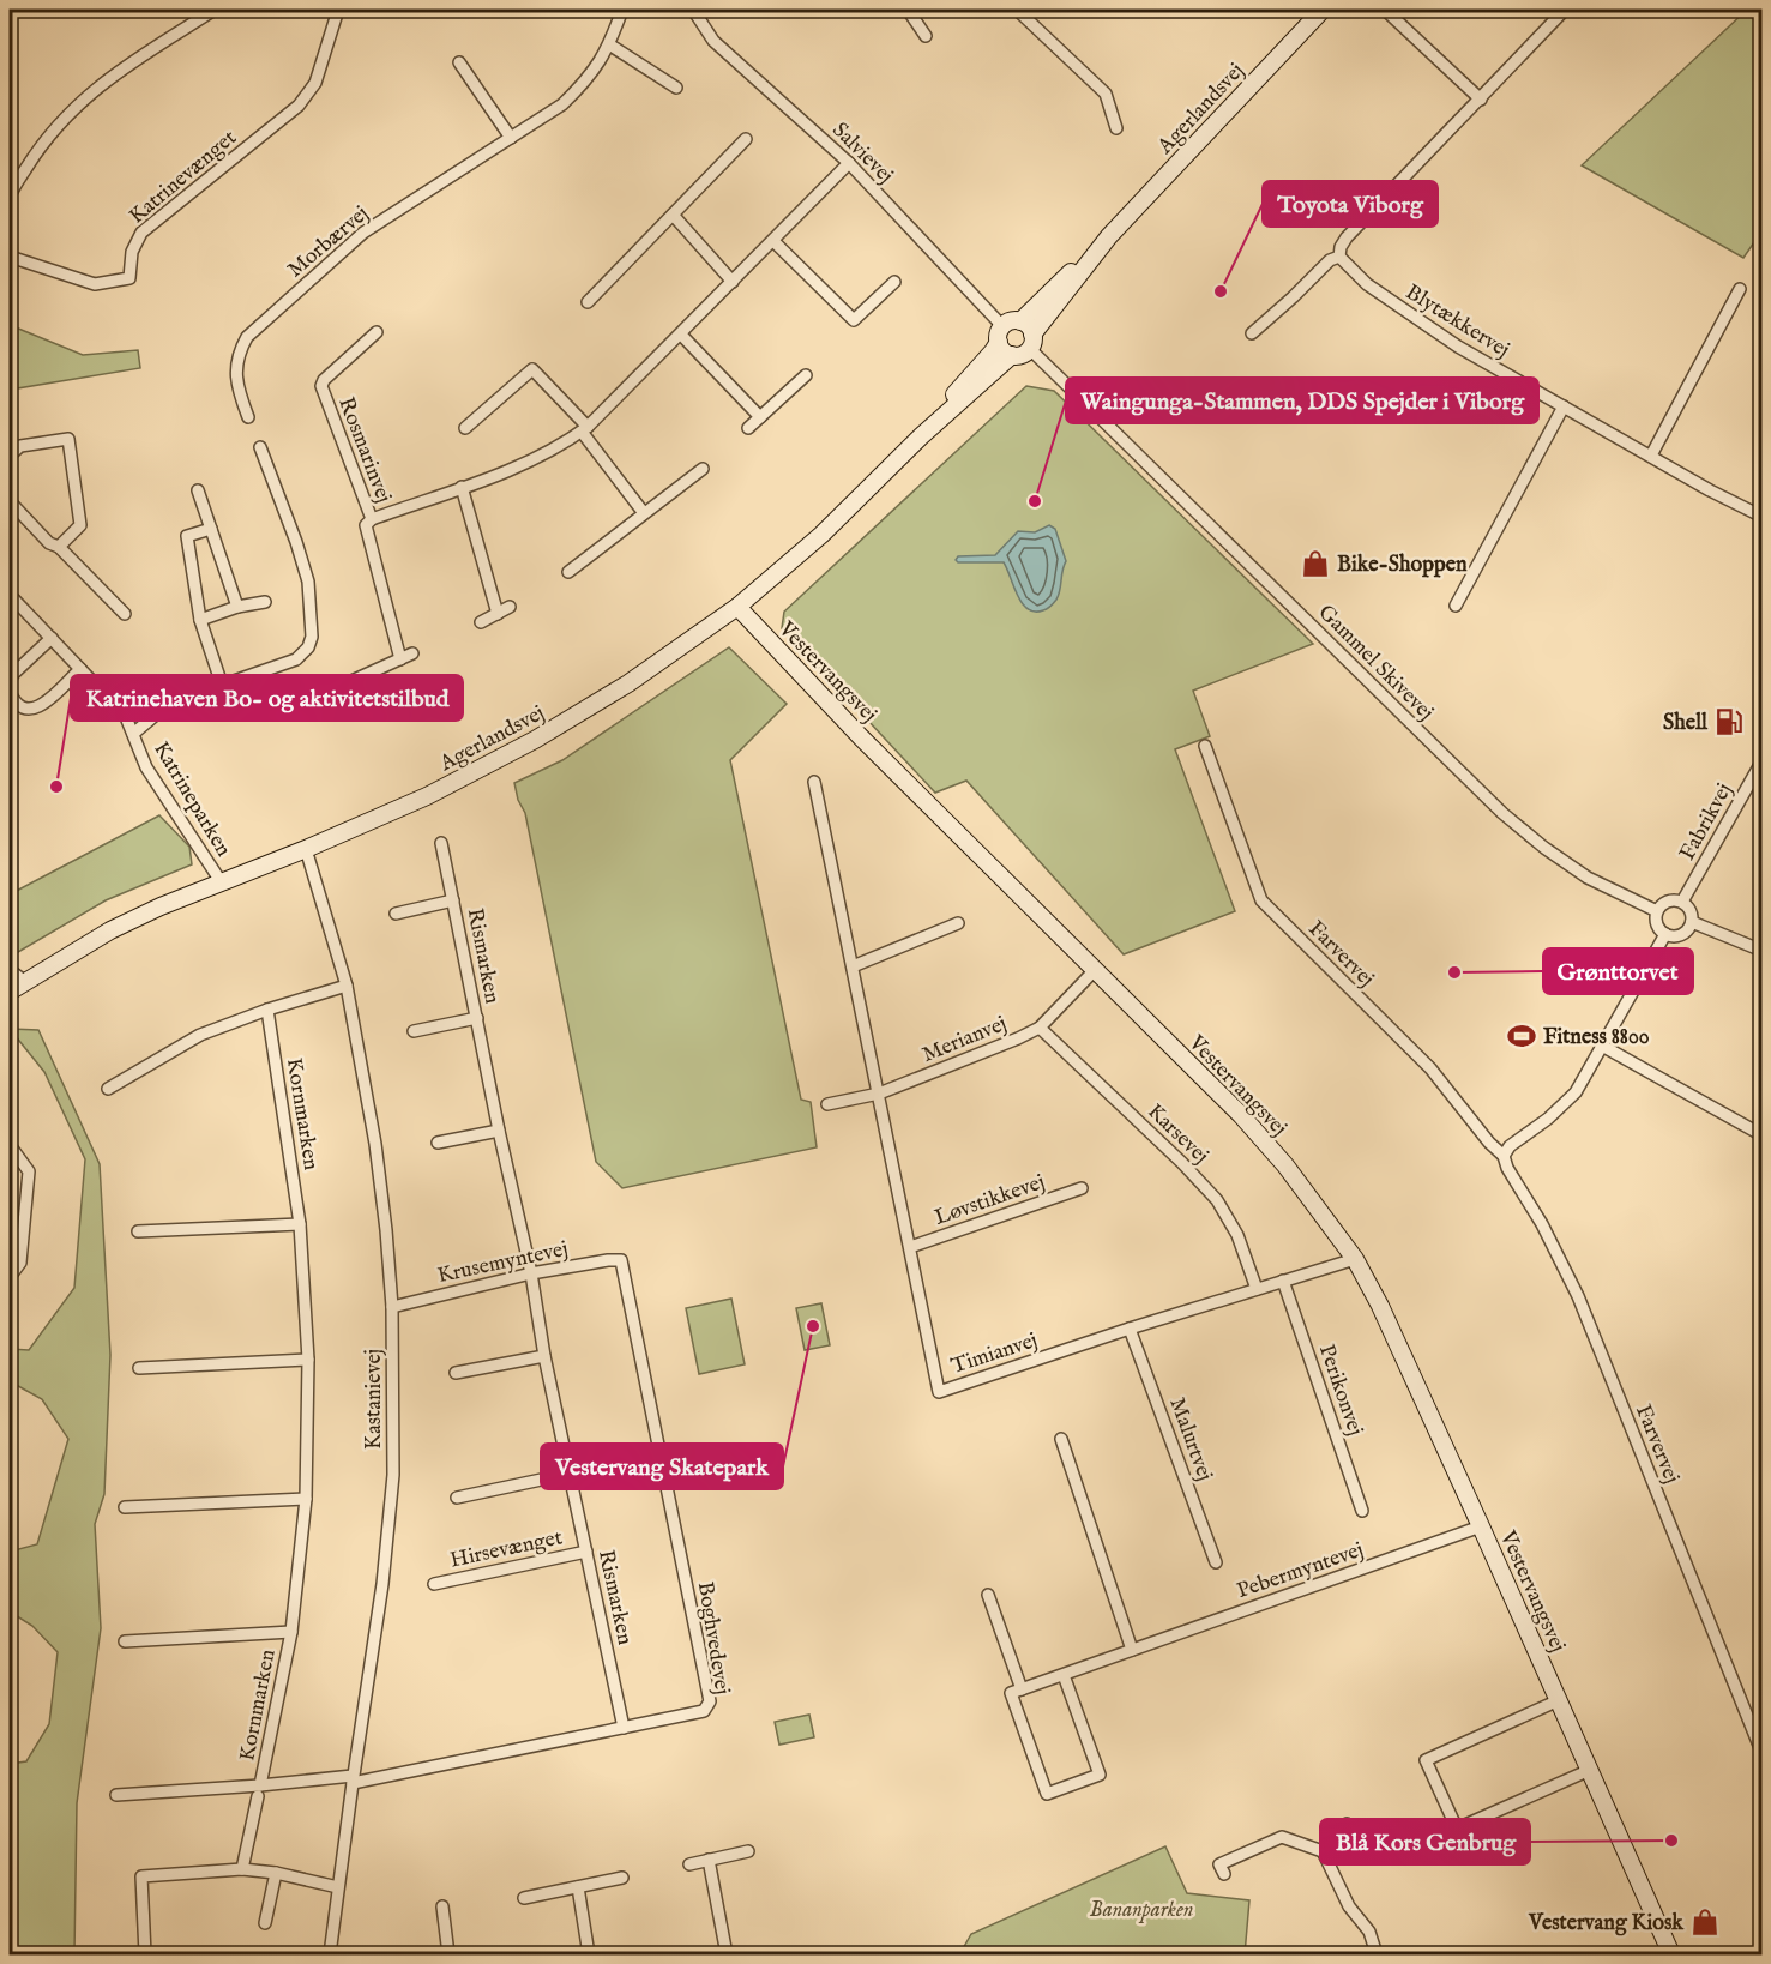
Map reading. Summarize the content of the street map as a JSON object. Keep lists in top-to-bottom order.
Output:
{
  "streets": {
    "street": [
      "Agerlandsvej",
      "Salvievej",
      "Katrinevænget",
      "Morbærvej",
      "Blytækkervej",
      "Rosmarinvej",
      "Gammel Skivevej",
      "Vestervangsvej",
      "Katrineparken",
      "Fabrikvej",
      "Farvervej",
      "Rismarken",
      "Merianvej",
      "Kornmarken",
      "Karsevej",
      "Løvstikkevej",
      "Krusemyntevej",
      "Timianvej",
      "Perikonvej",
      "Kastanievej",
      "Malurtvej",
      "Hirsevænget",
      "Pebermyntevej",
      "Boghvedevej"
    ]
  },
  "crossings": [
    ["Agerlandsvej", "Salvievej"],
    ["Agerlandsvej", "Gammel Skivevej"],
    ["Agerlandsvej", "Vestervangsvej"],
    ["Agerlandsvej", "Katrineparken"],
    ["Agerlandsvej", "Kastanievej"],
    ["Salvievej", "Rosmarinvej"],
    ["Salvievej", "Gammel Skivevej"],
    ["Gammel Skivevej", "Fabrikvej"],
    ["Vestervangsvej", "Merianvej"],
    ["Vestervangsvej", "Timianvej"],
    ["Vestervangsvej", "Pebermyntevej"],
    ["Rismarken", "Krusemyntevej"],
    ["Rismarken", "Hirsevænget"],
    ["Rismarken", "Boghvedevej"],
    ["Merianvej", "Karsevej"],
    ["Merianvej", "Timianvej"],
    ["Kornmarken", "Kastanievej"],
    ["Kornmarken", "Boghvedevej"],
    ["Karsevej", "Timianvej"],
    ["Løvstikkevej", "Timianvej"],
    ["Krusemyntevej", "Kastanievej"],
    ["Krusemyntevej", "Boghvedevej"],
    ["Timianvej", "Perikonvej"],
    ["Timianvej", "Malurtvej"],
    ["Kastanievej", "Boghvedevej"]
  ],
  "parks": ["Bananparken"],
  "places": {
    "other": [
      "Toyota Viborg",
      "Waingunga-Stammen, DDS Spejder i Viborg",
      "Katrinehaven Bo- og aktivitetstilbud",
      "Grønttorvet",
      "Vestervang Skatepark",
      "Blå Kors Genbrug"
    ],
    "shop": ["Bike-Shoppen", "Vestervang Kiosk"],
    "fuel station": ["Shell"],
    "sports": ["Fitness 8800"]
  }
}
